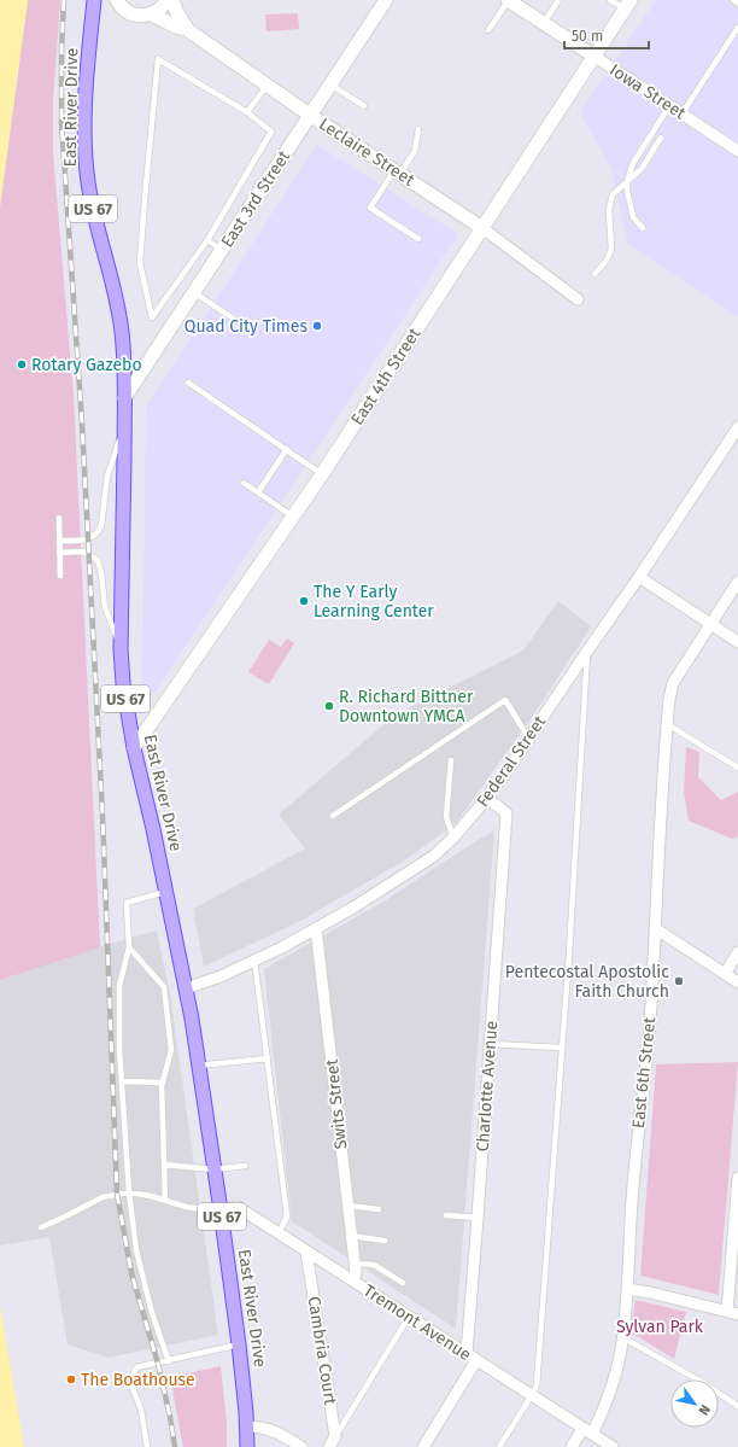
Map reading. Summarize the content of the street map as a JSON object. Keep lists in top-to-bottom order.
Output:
{
  "streets": {
    "main road": ["East River Drive", "US 67"],
    "street": [
      "Iowa Street",
      "Leclaire Street",
      "East 3rd Street",
      "East 4th Street",
      "Federal Street",
      "East 6th Street",
      "Charlotte Avenue",
      "Swits Street",
      "Tremont Avenue",
      "Cambria Court"
    ]
  },
  "crossings": [
    ["Iowa Street", "East 4th Street"],
    ["East River Drive", "East 3rd Street"],
    ["East River Drive", "East 4th Street"],
    ["East River Drive", "Federal Street"],
    ["East River Drive", "Tremont Avenue"],
    ["Leclaire Street", "East 3rd Street"],
    ["Leclaire Street", "East 4th Street"],
    ["Federal Street", "Charlotte Avenue"],
    ["Federal Street", "Swits Street"],
    ["East 6th Street", "Tremont Avenue"],
    ["Charlotte Avenue", "Tremont Avenue"],
    ["Swits Street", "Tremont Avenue"],
    ["Tremont Avenue", "Cambria Court"]
  ],
  "parks": ["Sylvan Park"],
  "places": [
    "Quad City Times",
    "Rotary Gazebo",
    "The Y Early Learning Center",
    "R. Richard Bittner Downtown YMCA",
    "Pentecostal Apostolic Faith Church",
    "The Boathouse"
  ],
  "scale_bar": "50 m",
  "north": "bottom right"
}
